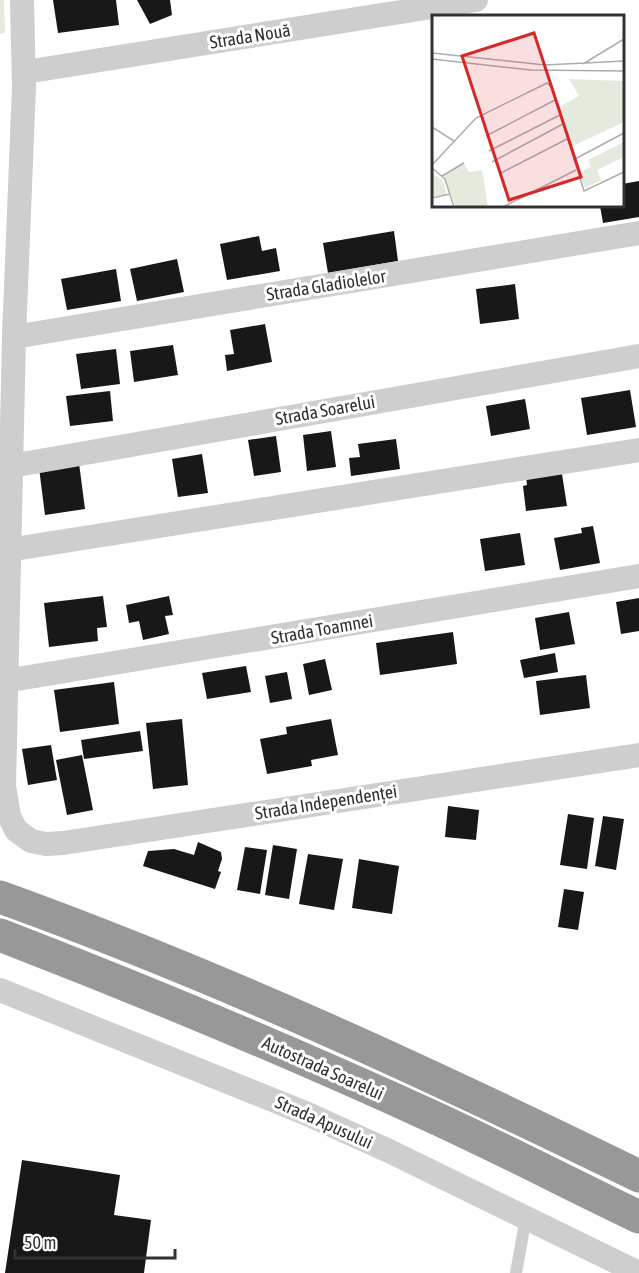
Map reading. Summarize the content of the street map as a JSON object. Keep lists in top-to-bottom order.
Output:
{
  "streets": {
    "highway": ["Autostrada Soarelui"],
    "street": [
      "Strada Nouă",
      "Strada Gladiolelor",
      "Strada Soarelui",
      "Strada Toamnei",
      "Strada Independenței",
      "Strada Apusului"
    ]
  },
  "crossings": [
    ["Strada Toamnei", "Strada Independenței"]
  ],
  "scale_bar": "50 m"
}
